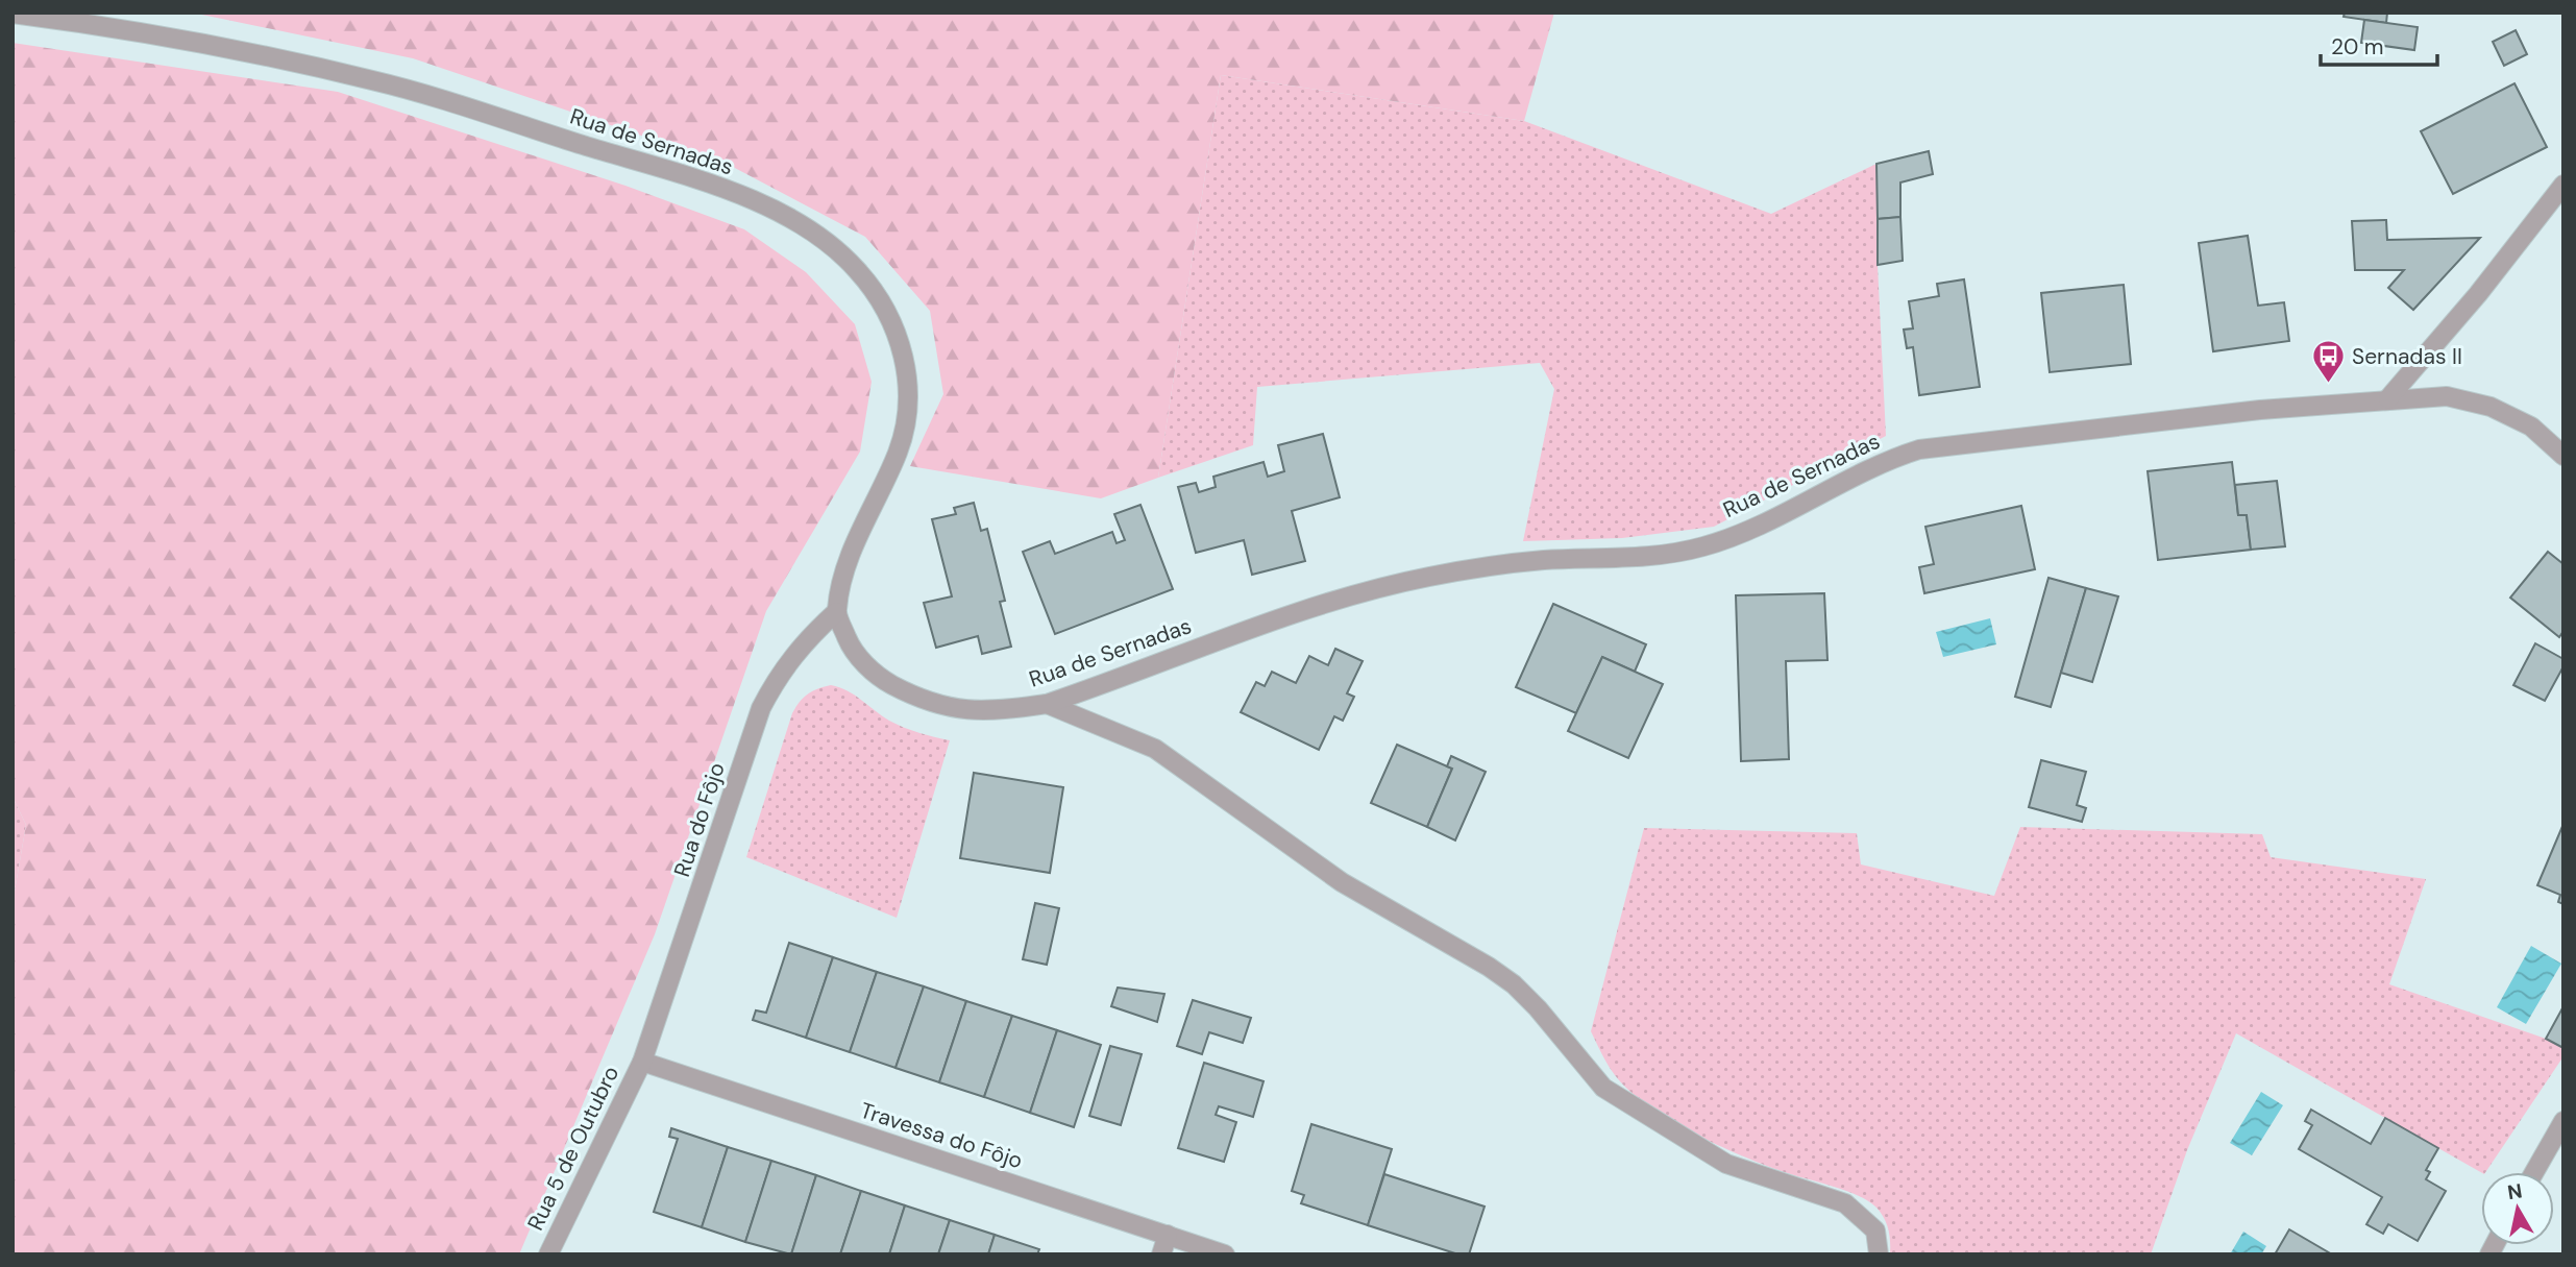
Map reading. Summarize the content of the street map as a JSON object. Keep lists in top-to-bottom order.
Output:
{
  "streets": {
    "street": [
      "Rua de Sernadas",
      "Rua do Fôjo",
      "Travessa do Fôjo",
      "Rua 5 de Outubro"
    ]
  },
  "crossings": [
    ["Rua de Sernadas", "Rua do Fôjo"],
    ["Rua do Fôjo", "Travessa do Fôjo"],
    ["Rua do Fôjo", "Rua 5 de Outubro"],
    ["Travessa do Fôjo", "Rua 5 de Outubro"]
  ],
  "places": {
    "bus stop": ["Sernadas II"]
  },
  "scale_bar": "20 m",
  "north": "top"
}
